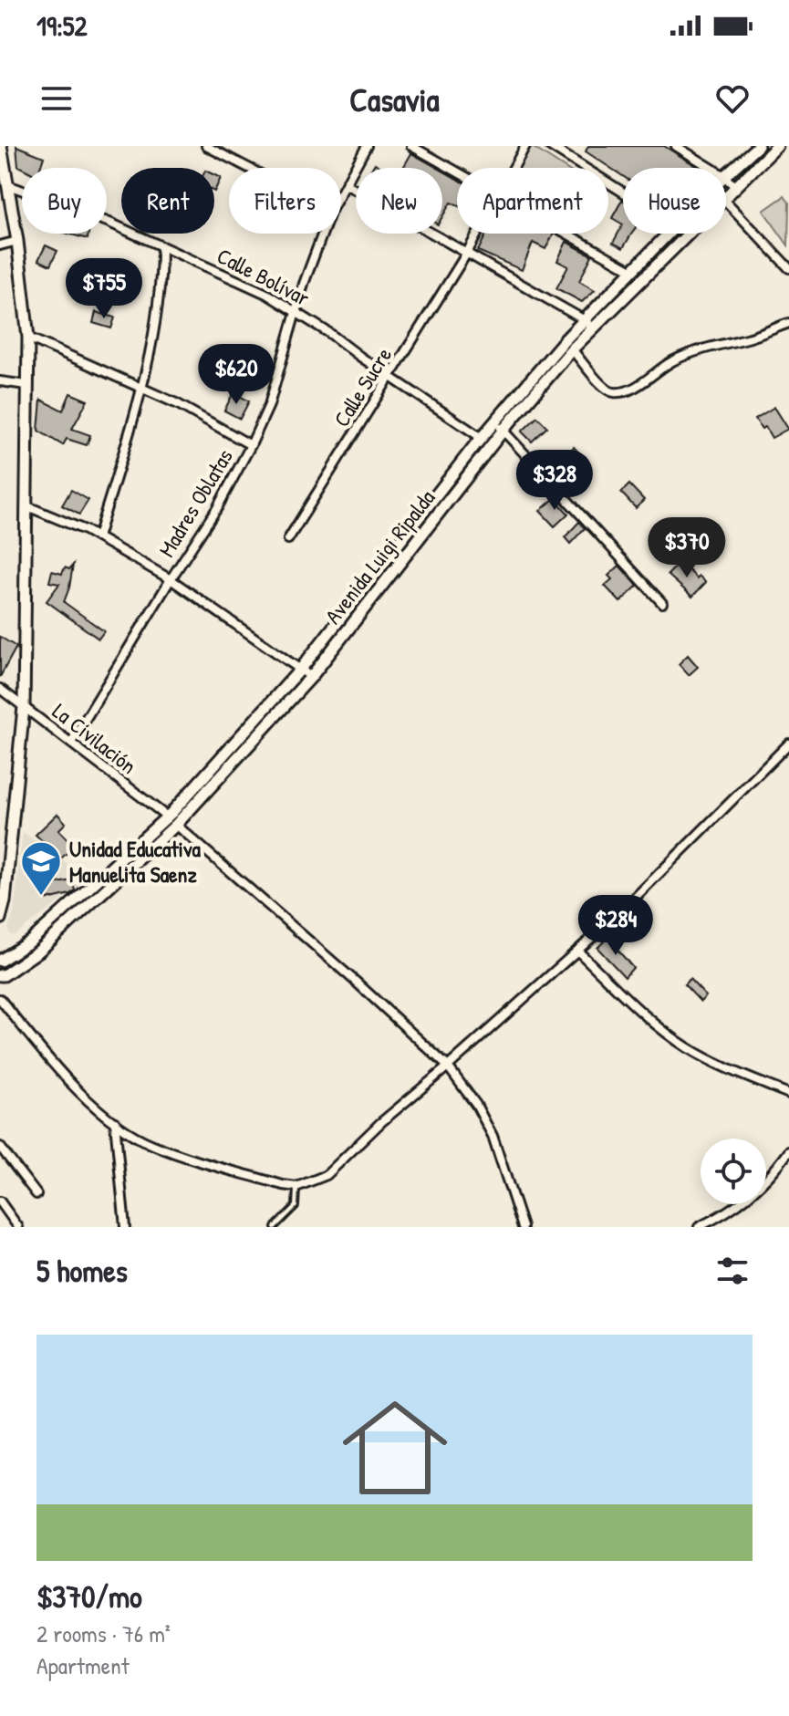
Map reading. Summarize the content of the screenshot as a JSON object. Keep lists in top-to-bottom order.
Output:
{
  "streets": {
    "street": [
      "Calle Bolívar",
      "Calle Sucre",
      "Madres Oblatas",
      "Avenida Luigi Ripalda",
      "La Civilación"
    ]
  },
  "crossings": [
    ["Calle Bolívar", "Calle Sucre"],
    ["Calle Bolívar", "Madres Oblatas"],
    ["Calle Bolívar", "Avenida Luigi Ripalda"],
    ["Madres Oblatas", "La Civilación"],
    ["Avenida Luigi Ripalda", "La Civilación"]
  ],
  "places": {
    "school or university": ["Unidad Educativa Manuelita Saenz"]
  },
  "page": {
    "status": "19:52",
    "header": "Casavia",
    "chip": [
      "Buy",
      "Rent",
      "Filters",
      "New",
      "Apartment",
      "House"
    ],
    "price": [
      "$755",
      "$620",
      "$328",
      "$370",
      "$284"
    ],
    "heading": "5 homes",
    "list": [
      {
        "name": "$370/mo",
        "note": "2 rooms · 76 m² · Apartment"
      }
    ]
  }
}
